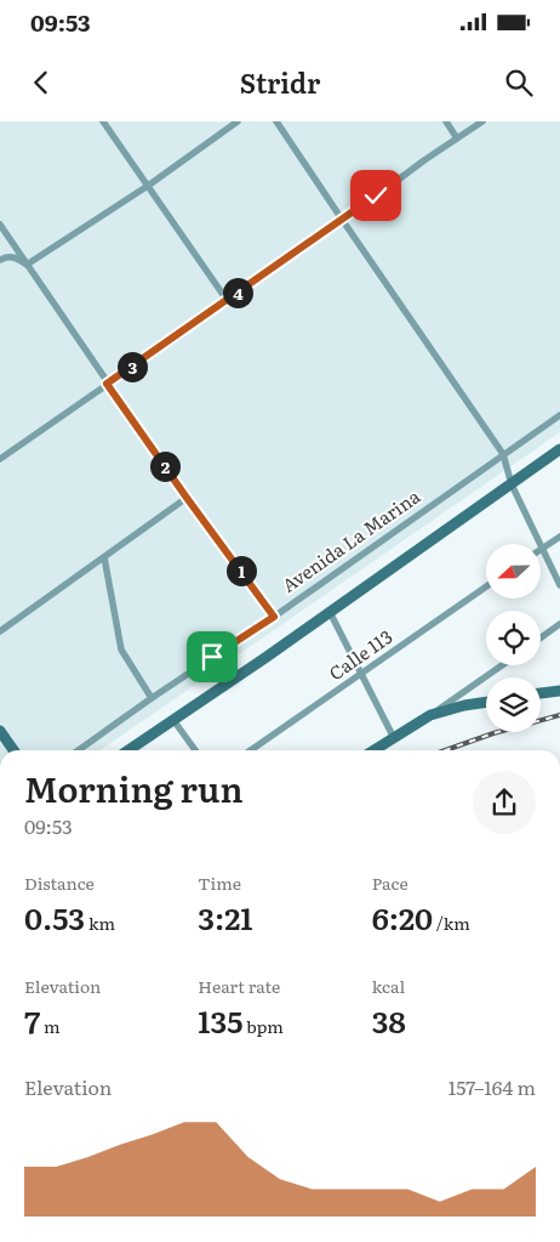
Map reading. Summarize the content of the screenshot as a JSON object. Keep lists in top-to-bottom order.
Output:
{
  "streets": {
    "street": ["Avenida La Marina", "Calle 113"]
  },
  "north": "left",
  "page": {
    "status": "09:53",
    "header": "Stridr",
    "pins": [
      "4",
      "3",
      "2",
      "1"
    ],
    "heading": ["Morning run", "09:53"],
    "stats": [
      ["Distance", "0.53 km"],
      ["Time", "3:21"],
      ["Pace", "6:20 /km"],
      ["Elevation", "7 m"],
      ["Heart rate", "135 bpm"],
      ["kcal", "38"]
    ],
    "chart": ["Elevation", "157–164 m"]
  }
}
